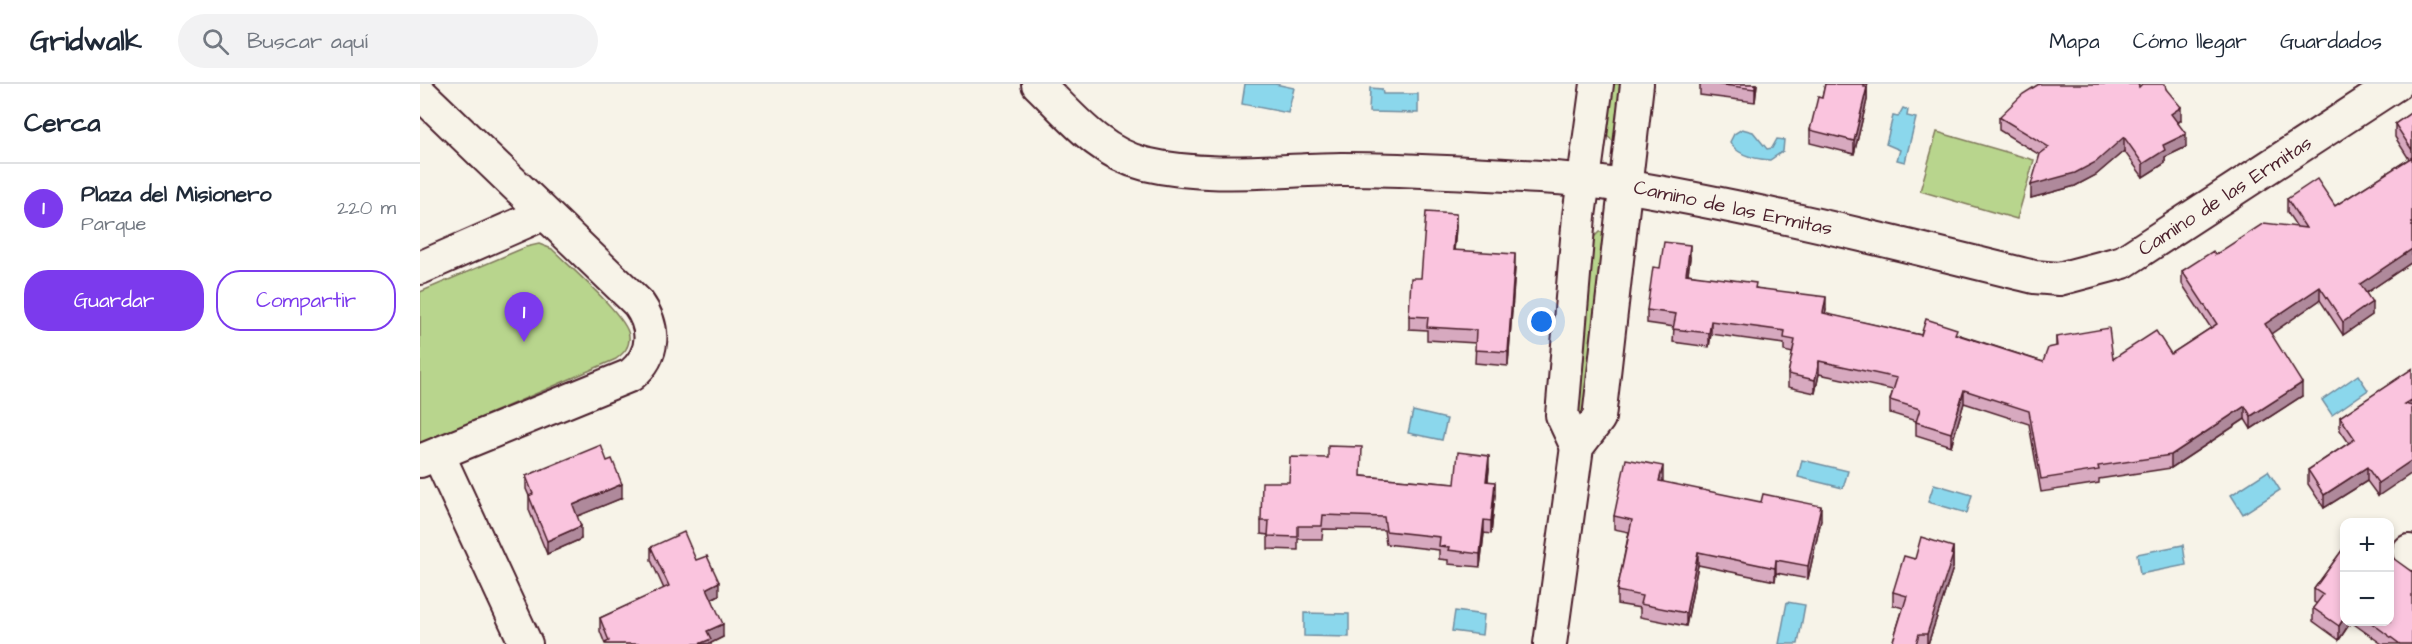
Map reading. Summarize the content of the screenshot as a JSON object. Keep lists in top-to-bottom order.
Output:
{
  "streets": {
    "street": ["Camino de las Ermitas"]
  },
  "page": {
    "header": "Gridwalk",
    "search": "Buscar aquí",
    "nav": ["Mapa", "Cómo llegar", "Guardados"],
    "heading": "Cerca",
    "list": [
      {
        "mark": "1",
        "name": "Plaza del Misionero",
        "note": "Parque",
        "value": "220 m"
      }
    ],
    "buttons": ["Guardar", "Compartir"],
    "pins": "1",
    "map_buttons": ["+", "−"]
  }
}
